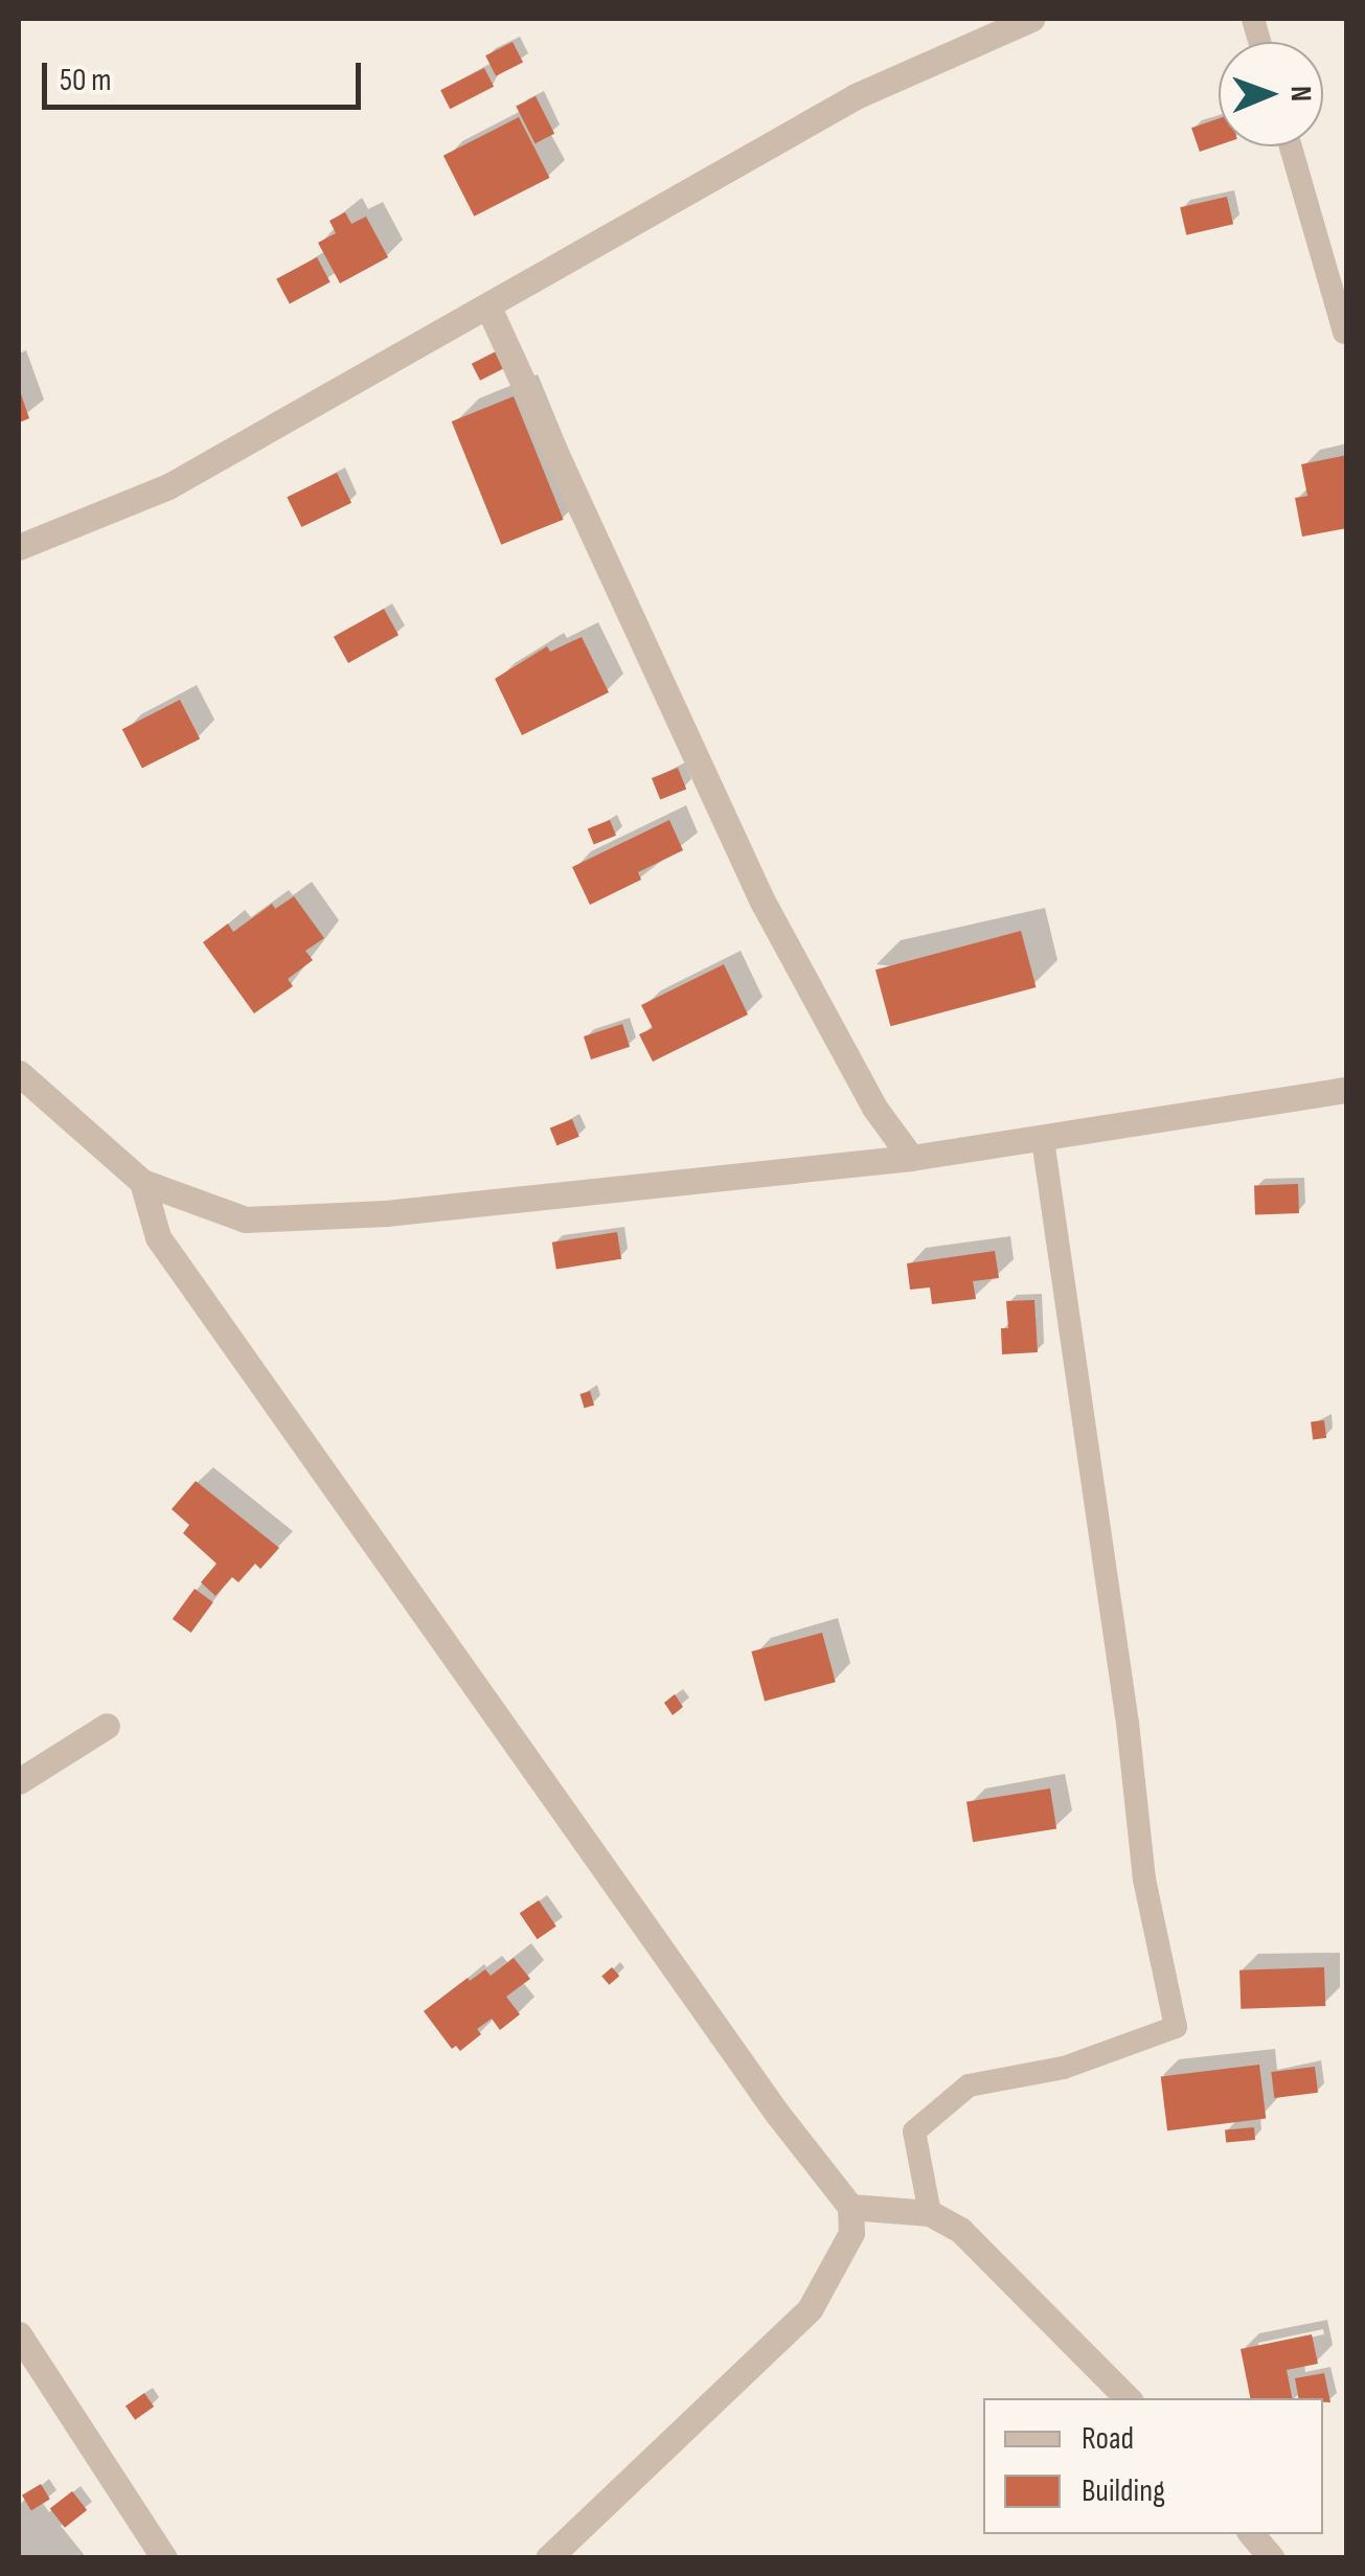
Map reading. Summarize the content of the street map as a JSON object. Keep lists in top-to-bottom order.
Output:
{
  "legend": ["Road", "Building"],
  "scale_bar": "50 m",
  "north": "right"
}
